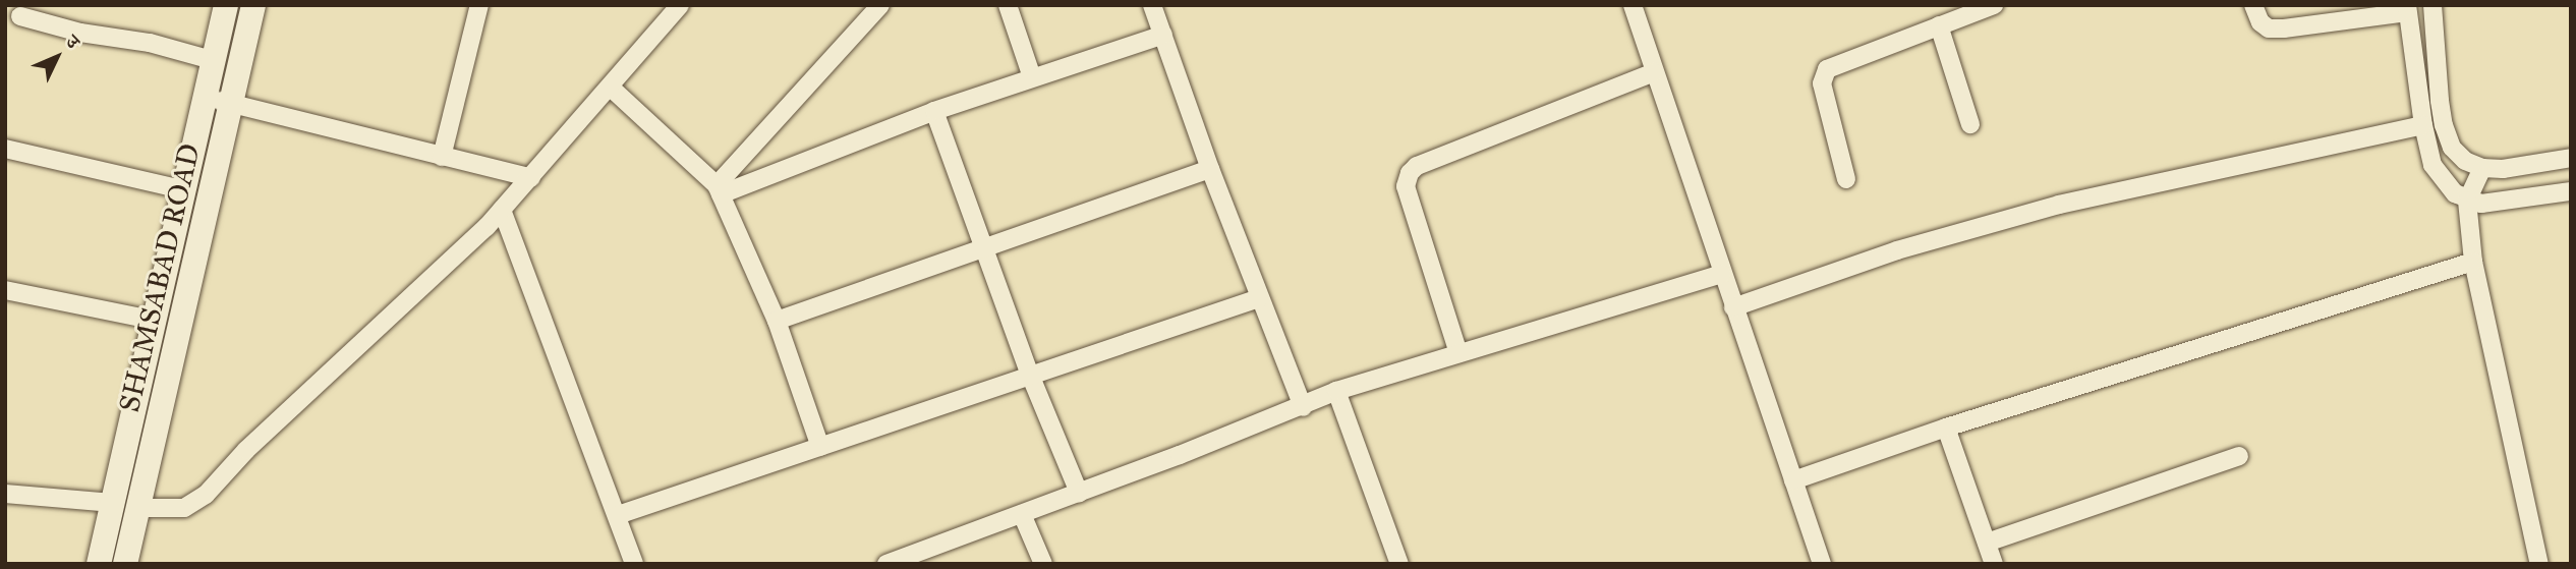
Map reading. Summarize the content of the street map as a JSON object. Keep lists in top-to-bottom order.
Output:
{
  "streets": {
    "main road": ["SHAMSABAD ROAD"]
  },
  "north": "top right"
}
